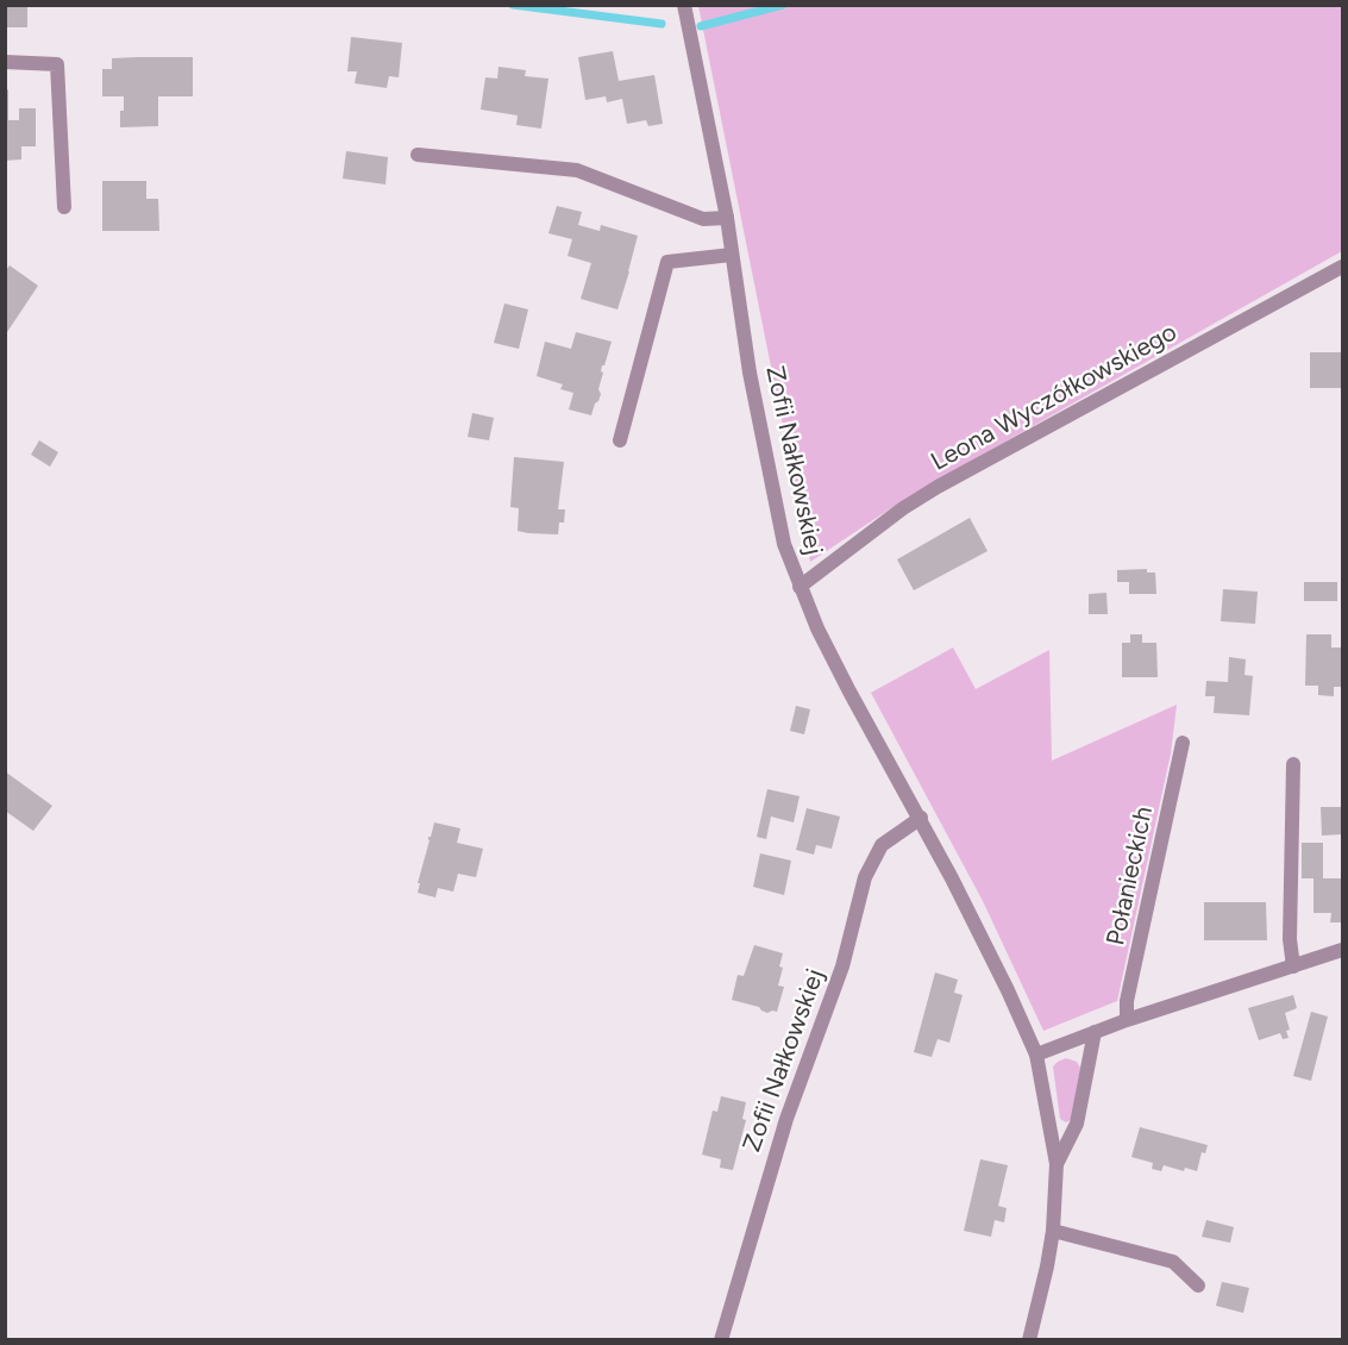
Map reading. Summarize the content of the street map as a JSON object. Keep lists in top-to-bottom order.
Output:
{
  "streets": {
    "street": ["Leona Wyczółkowskiego", "Zofii Nałkowskiej", "Połanieckich"]
  },
  "crossings": [
    ["Leona Wyczółkowskiego", "Zofii Nałkowskiej"]
  ]
}
